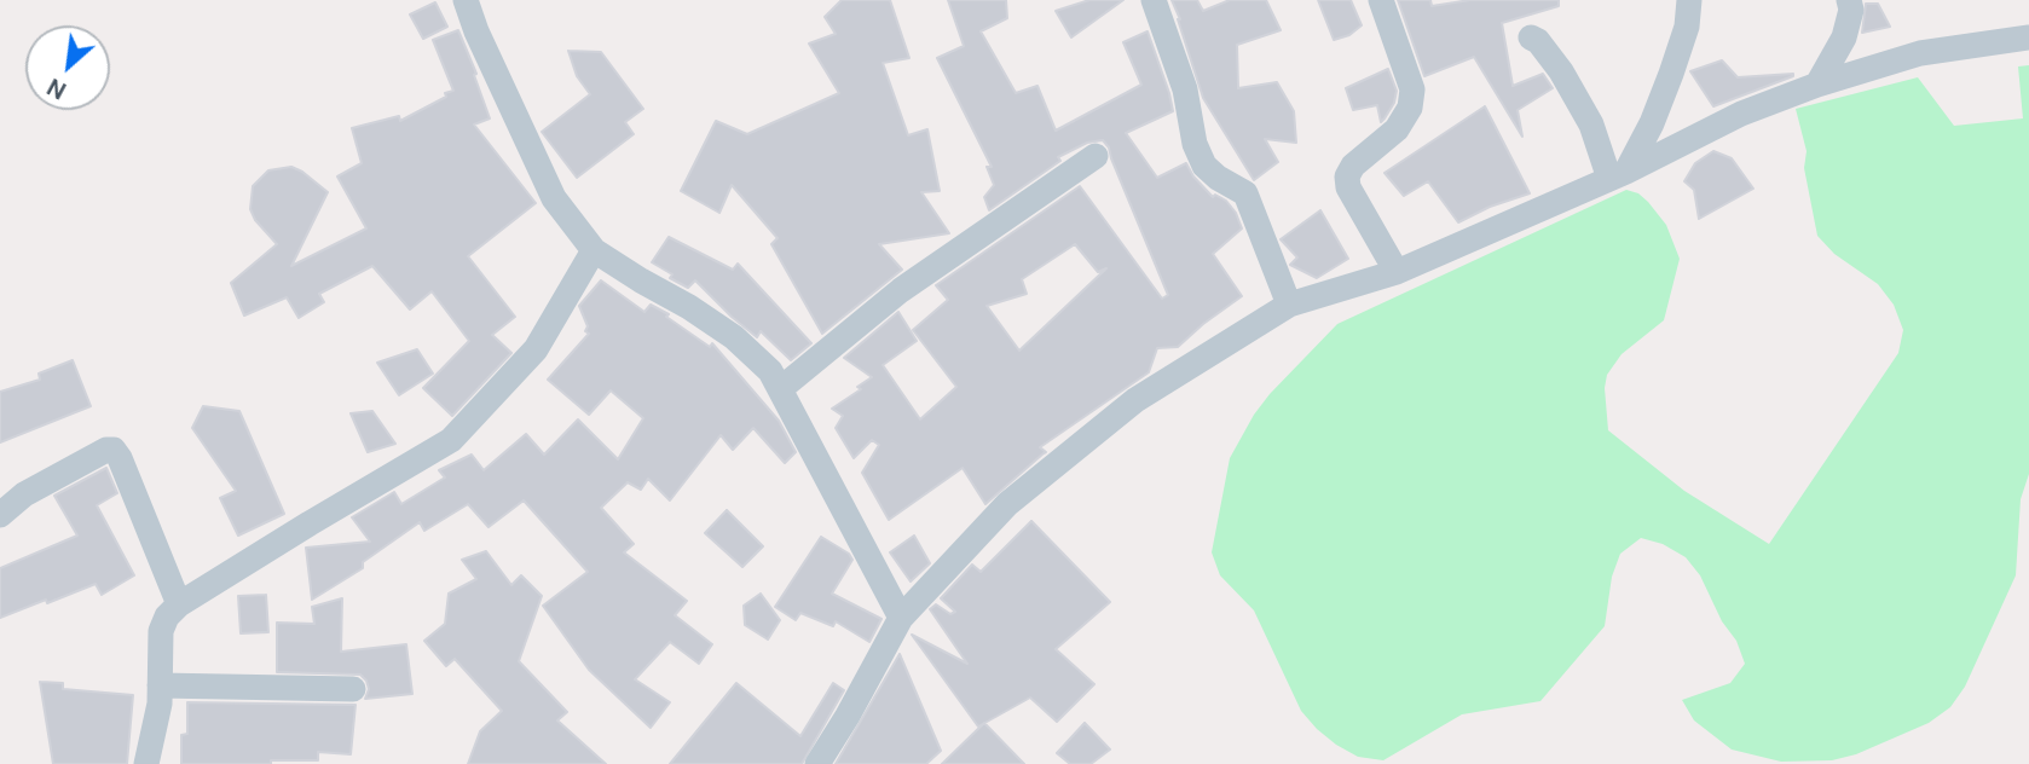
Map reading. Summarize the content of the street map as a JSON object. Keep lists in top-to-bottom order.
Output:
{
  "north": "bottom left"
}
